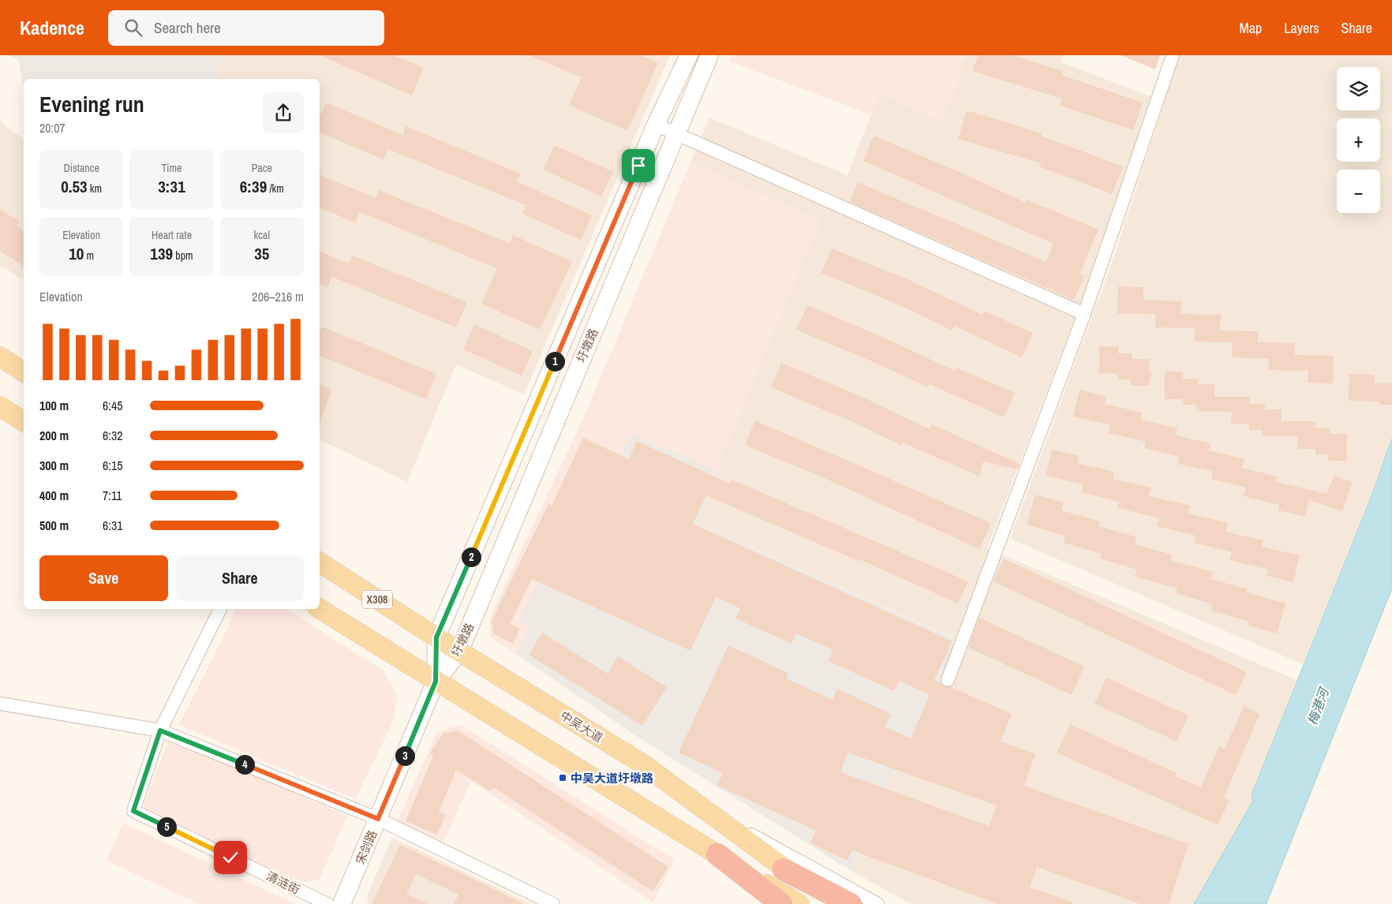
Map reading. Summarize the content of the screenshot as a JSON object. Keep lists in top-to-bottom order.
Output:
{
  "streets": {
    "main road": [
      "圩墩路",
      "X308",
      "中吴大道",
      "宋剑路"
    ],
    "street": ["清涟街"]
  },
  "crossings": [
    ["圩墩路", "中吴大道"],
    ["圩墩路", "宋剑路"]
  ],
  "water": ["梅港河"],
  "places": {
    "transit": ["中吴大道圩墩路"]
  },
  "page": {
    "header": "Kadence",
    "search": "Search here",
    "nav": ["Map", "Layers", "Share"],
    "map_buttons": ["+", "−"],
    "heading": ["Evening run", "20:07"],
    "stats": [
      ["Distance", "0.53 km"],
      ["Time", "3:31"],
      ["Pace", "6:39 /km"],
      ["Elevation", "10 m"],
      ["Heart rate", "139 bpm"],
      ["kcal", "35"]
    ],
    "chart": ["Elevation", "206–216 m"],
    "pins": [
      "1",
      "2",
      "3",
      "4",
      "5"
    ],
    "list": [
      {
        "name": "100 m",
        "note": "6:45"
      },
      {
        "name": "200 m",
        "note": "6:32"
      },
      {
        "name": "300 m",
        "note": "6:15"
      },
      {
        "name": "400 m",
        "note": "7:11"
      },
      {
        "name": "500 m",
        "note": "6:31"
      }
    ],
    "buttons": ["Save", "Share"]
  }
}
